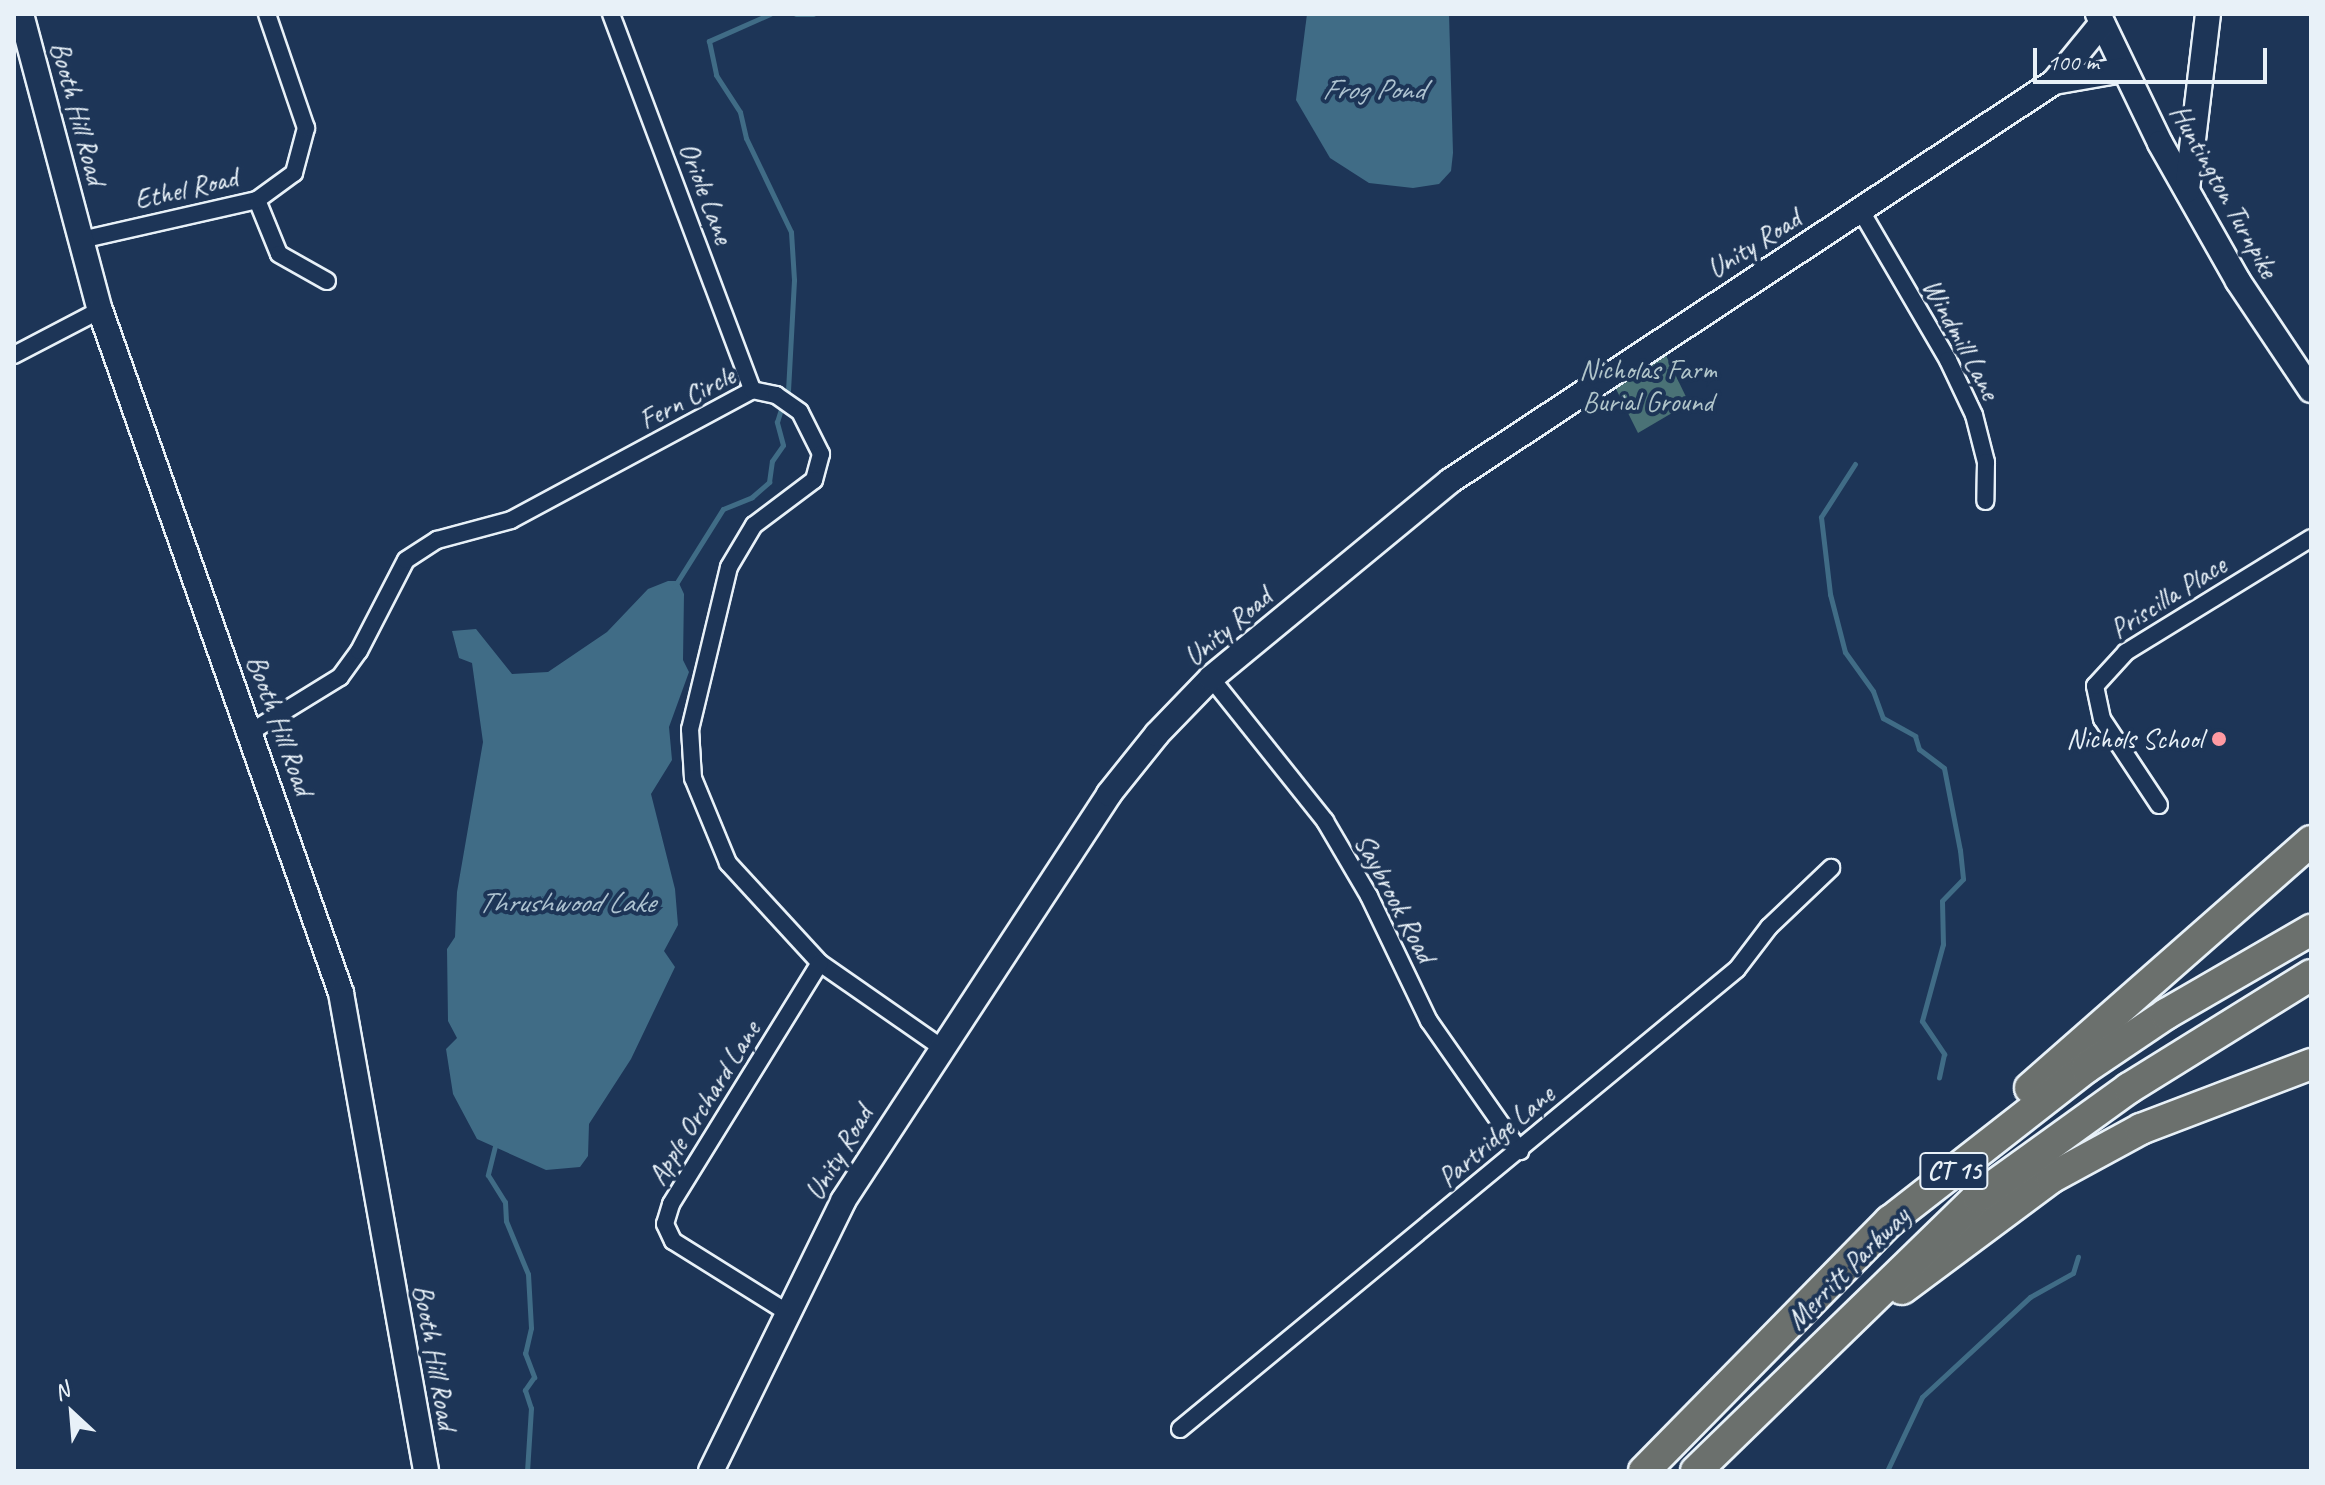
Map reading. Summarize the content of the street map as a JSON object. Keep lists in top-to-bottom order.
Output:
{
  "streets": {
    "highway": ["CT 15", "Merritt Parkway"],
    "main road": ["Booth Hill Road", "Huntington Turnpike", "Unity Road"],
    "street": [
      "Ethel Road",
      "Oriole Lane",
      "Windmill Lane",
      "Fern Circle",
      "Priscilla Place",
      "Saybrook Road",
      "Apple Orchard Lane",
      "Partridge Lane"
    ]
  },
  "crossings": [
    ["Booth Hill Road", "Ethel Road"],
    ["Booth Hill Road", "Fern Circle"],
    ["Huntington Turnpike", "Unity Road"],
    ["Oriole Lane", "Fern Circle"],
    ["Unity Road", "Windmill Lane"],
    ["Unity Road", "Fern Circle"],
    ["Unity Road", "Saybrook Road"],
    ["Unity Road", "Apple Orchard Lane"],
    ["Fern Circle", "Apple Orchard Lane"],
    ["Saybrook Road", "Partridge Lane"]
  ],
  "water": ["Frog Pond", "Thrushwood Lake"],
  "parks": ["Nicholas Farm Burial Ground"],
  "places": ["Nichols School"],
  "scale_bar": "100 m",
  "north": "top left"
}
